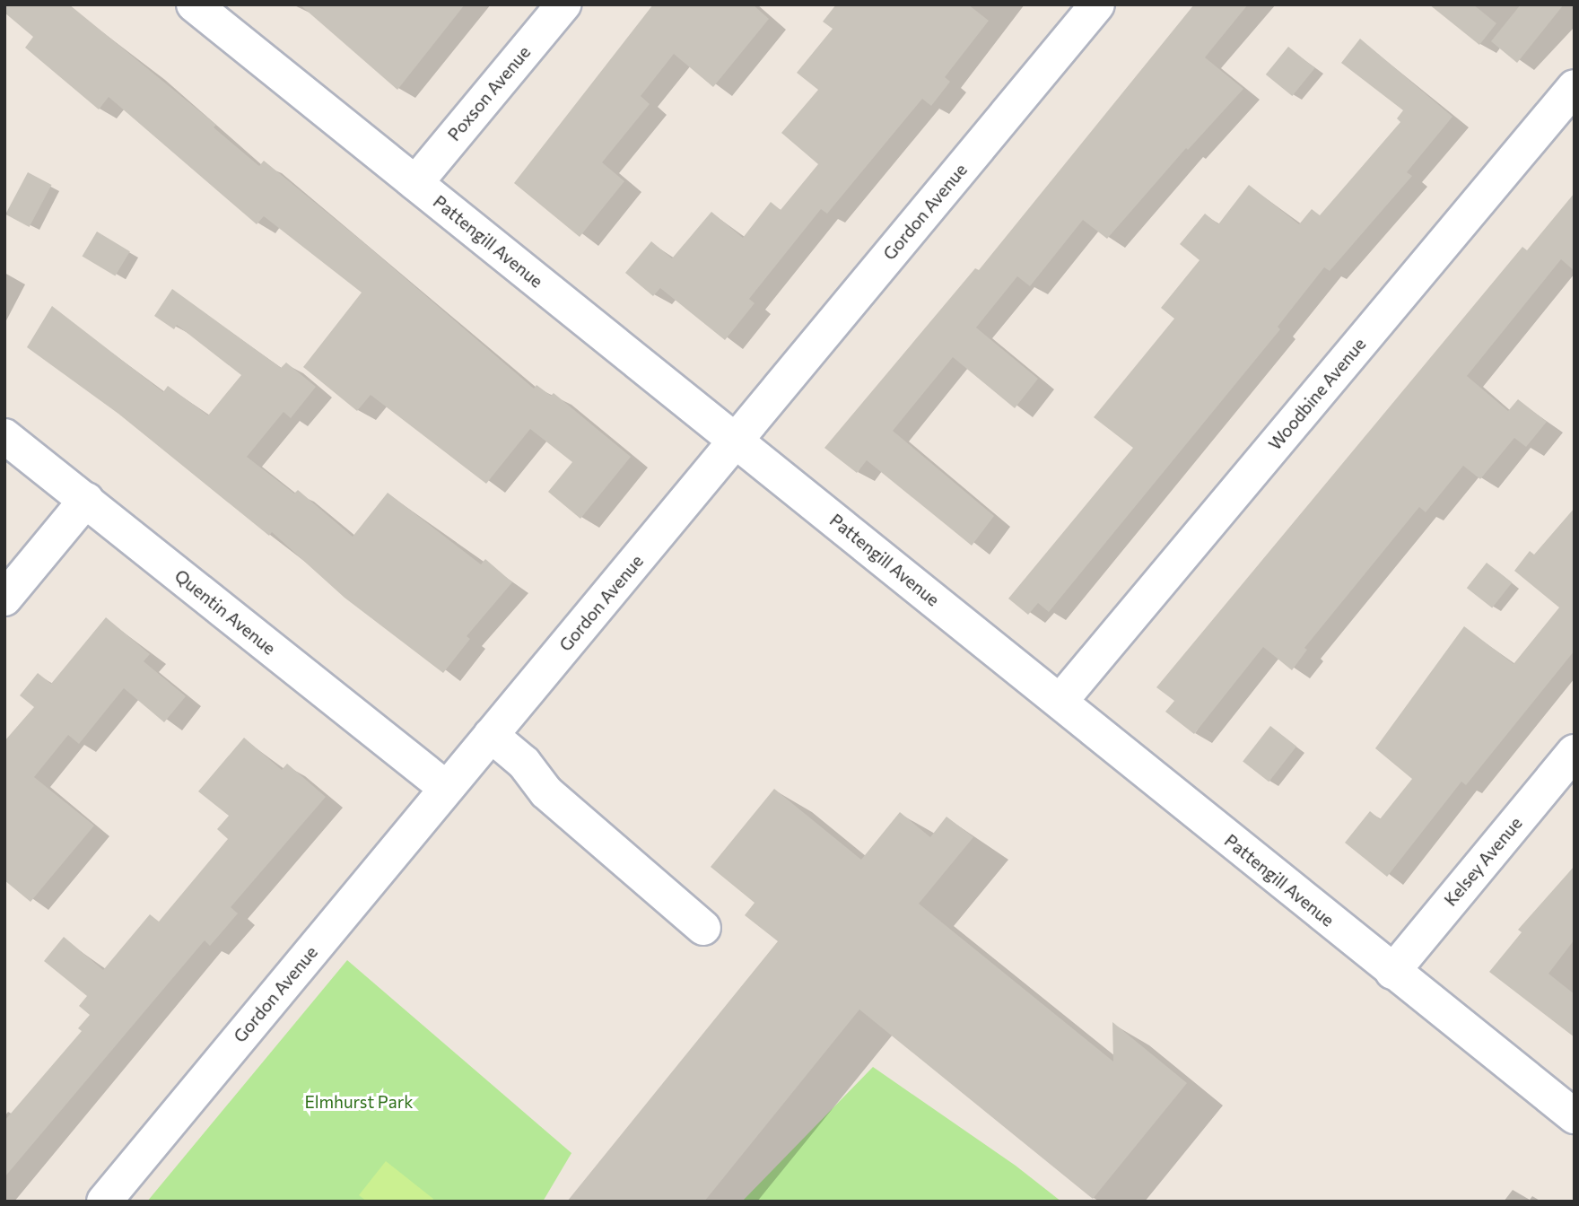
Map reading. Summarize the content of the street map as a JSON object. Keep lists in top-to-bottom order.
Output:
{
  "streets": {
    "street": [
      "Poxson Avenue",
      "Gordon Avenue",
      "Pattengill Avenue",
      "Woodbine Avenue",
      "Quentin Avenue",
      "Kelsey Avenue"
    ]
  },
  "crossings": [
    ["Poxson Avenue", "Pattengill Avenue"],
    ["Gordon Avenue", "Pattengill Avenue"],
    ["Gordon Avenue", "Quentin Avenue"],
    ["Pattengill Avenue", "Woodbine Avenue"],
    ["Pattengill Avenue", "Kelsey Avenue"]
  ],
  "parks": ["Elmhurst Park"]
}
